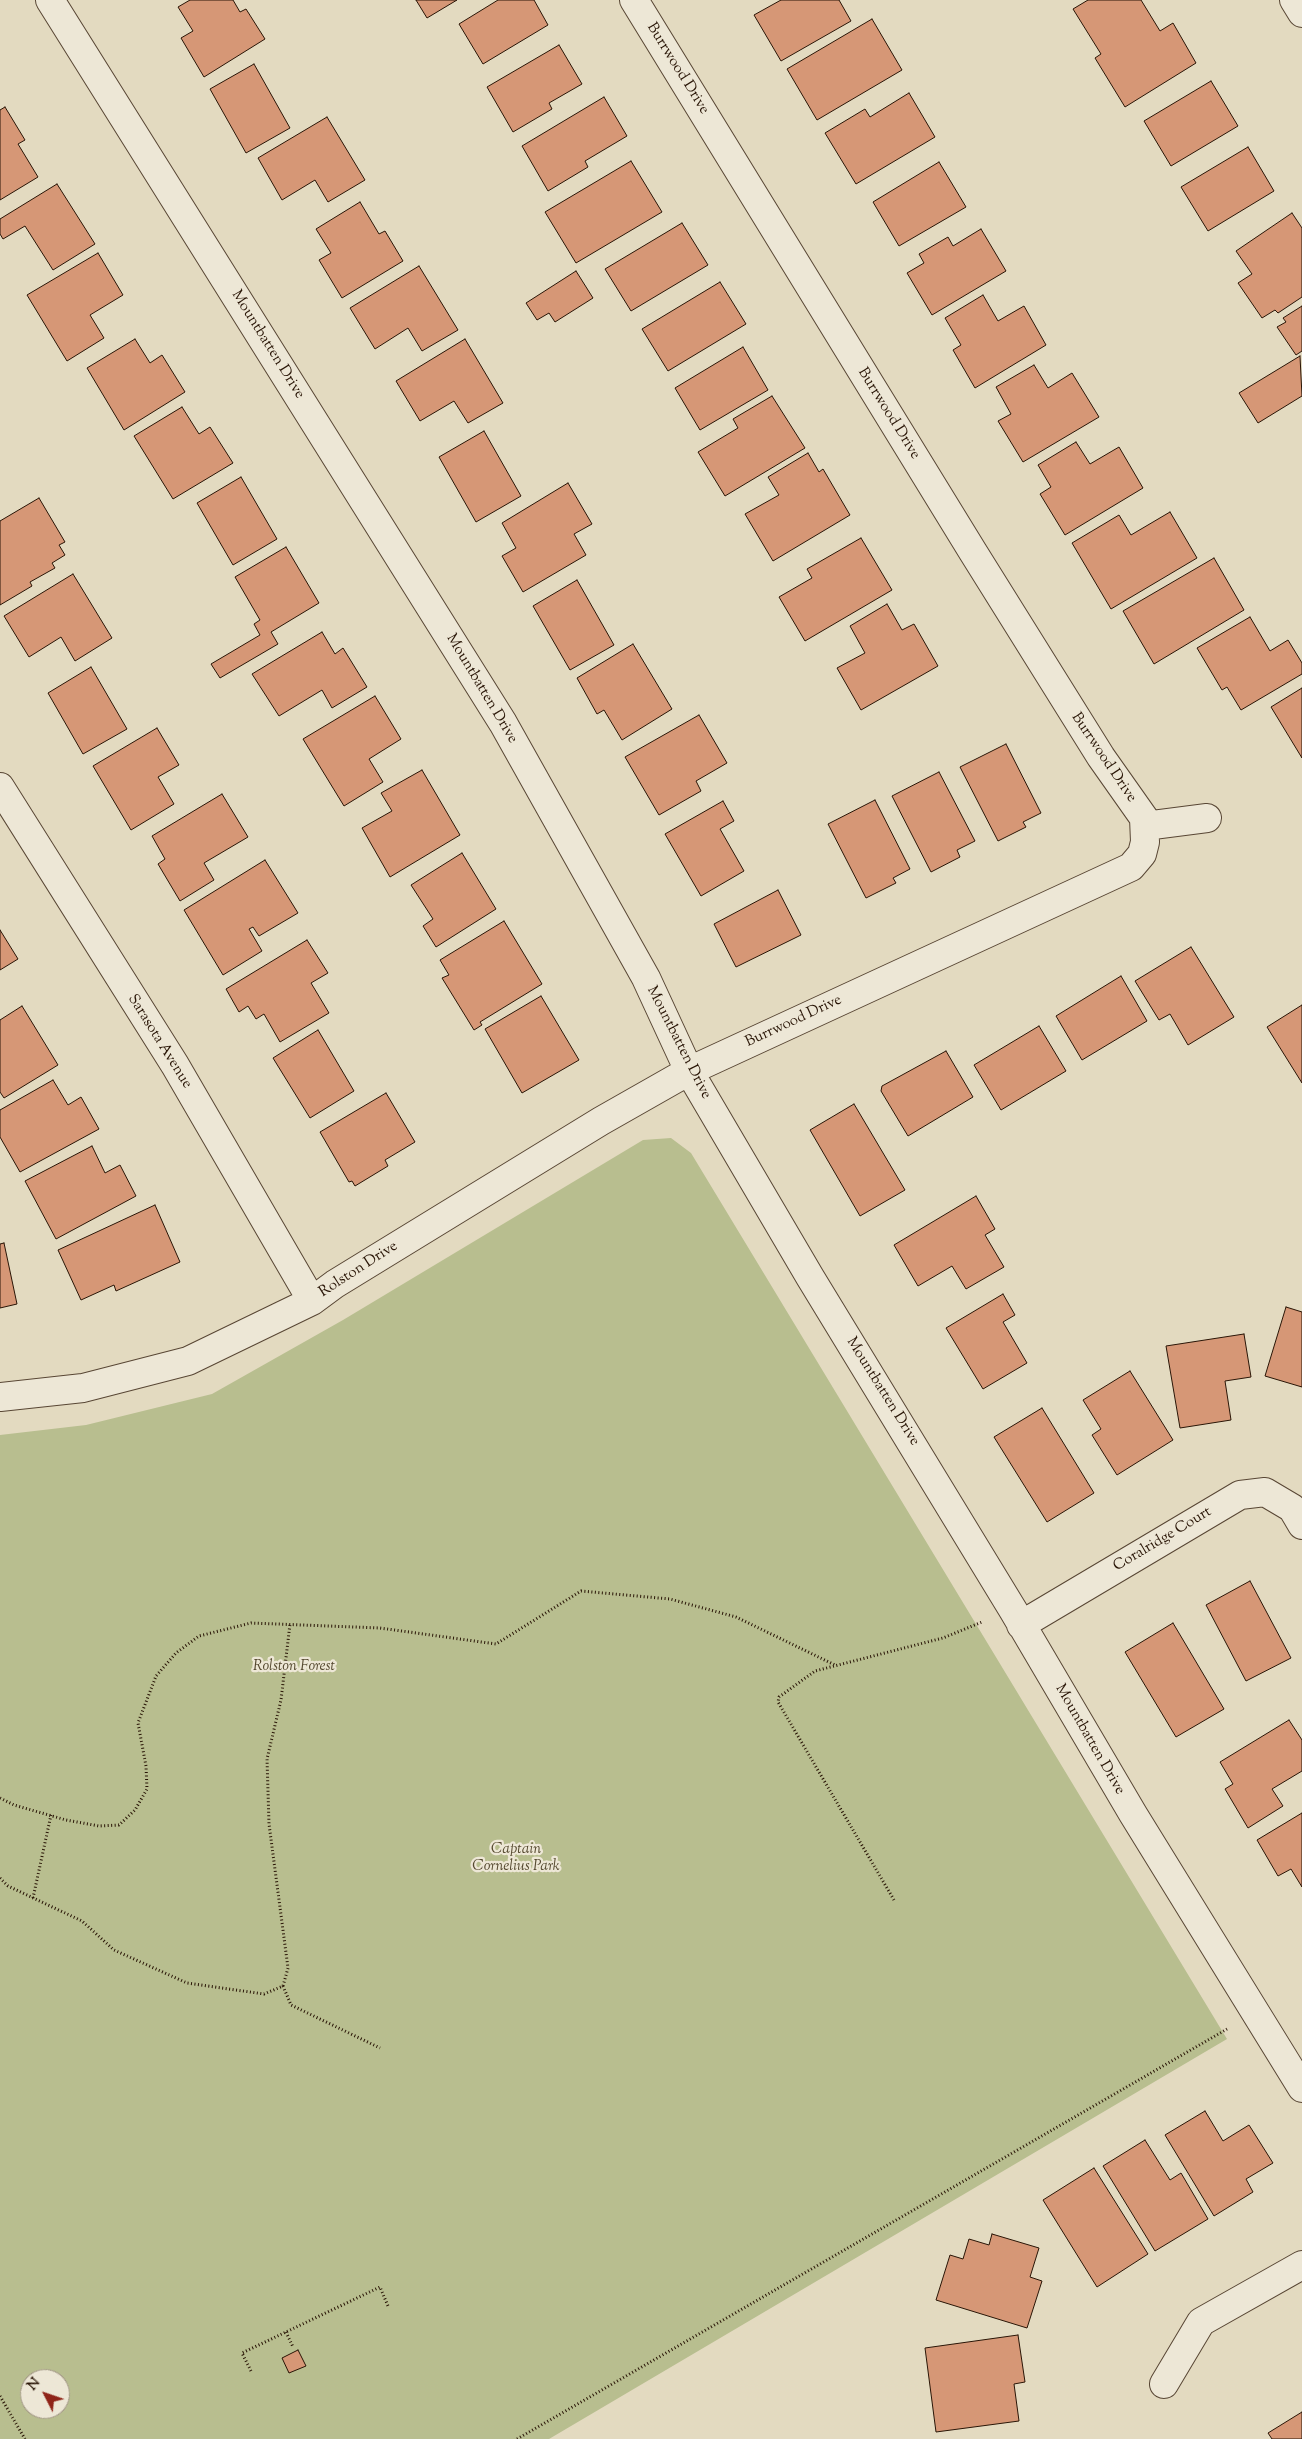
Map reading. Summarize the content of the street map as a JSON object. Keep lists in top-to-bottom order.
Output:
{
  "streets": {
    "street": [
      "Burrwood Drive",
      "Mountbatten Drive",
      "Sarasota Avenue",
      "Rolston Drive",
      "Coralridge Court"
    ]
  },
  "crossings": [
    ["Burrwood Drive", "Mountbatten Drive"],
    ["Burrwood Drive", "Rolston Drive"],
    ["Mountbatten Drive", "Rolston Drive"],
    ["Mountbatten Drive", "Coralridge Court"],
    ["Sarasota Avenue", "Rolston Drive"]
  ],
  "parks": ["Rolston Forest", "Captain Cornelius Park"],
  "north": "top left"
}
